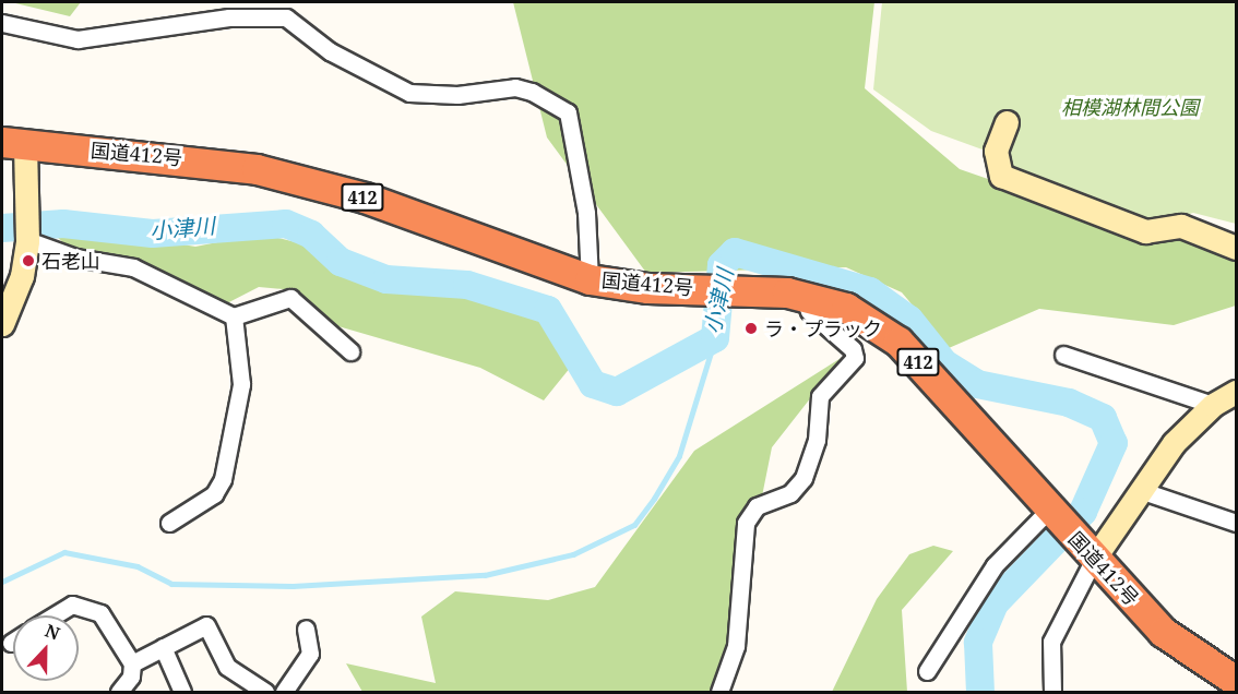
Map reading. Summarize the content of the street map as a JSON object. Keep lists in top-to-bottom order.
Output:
{
  "streets": {
    "highway": ["国道412号", "412"]
  },
  "water": ["小津川"],
  "parks": ["相模湖林間公園"],
  "places": ["石老山", "ラ・プラック"],
  "north": "top"
}
